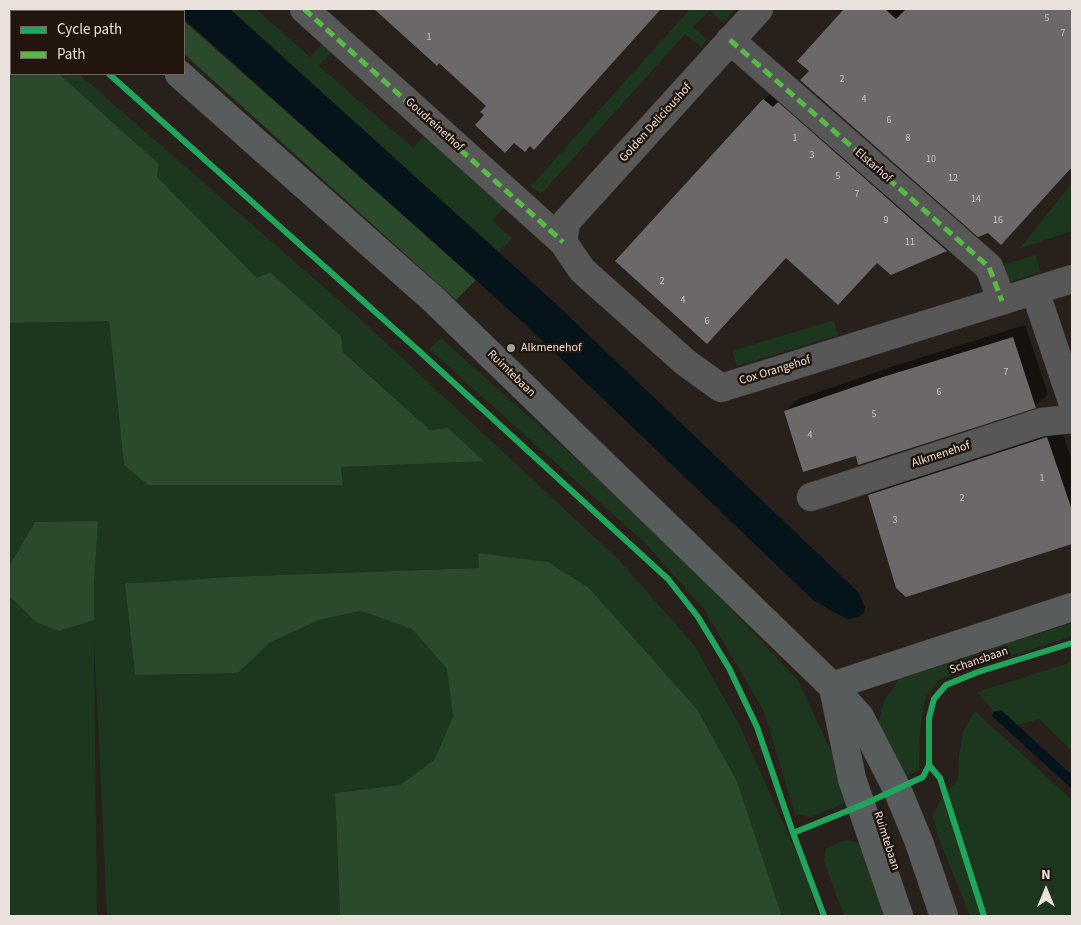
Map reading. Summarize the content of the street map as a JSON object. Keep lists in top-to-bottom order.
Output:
{
  "streets": {
    "street": [
      "Golden Delicioushof",
      "Goudreinethof",
      "Elstarhof",
      "Cox Orangehof",
      "Ruimtebaan",
      "Alkmenehof",
      "Schansbaan"
    ]
  },
  "crossings": [
    ["Golden Delicioushof", "Goudreinethof"],
    ["Golden Delicioushof", "Elstarhof"],
    ["Golden Delicioushof", "Cox Orangehof"],
    ["Goudreinethof", "Cox Orangehof"],
    ["Elstarhof", "Cox Orangehof"],
    ["Ruimtebaan", "Schansbaan"]
  ],
  "places": ["Alkmenehof"],
  "house_numbers": [
    "5",
    "7",
    "1",
    "2",
    "4",
    "6",
    "1",
    "8",
    "3",
    "10",
    "5",
    "12",
    "7",
    "14",
    "9",
    "16",
    "11",
    "2",
    "4",
    "6",
    "7",
    "6",
    "5",
    "4",
    "1",
    "2",
    "3"
  ],
  "legend": ["Cycle path", "Path"],
  "north": "top"
}
